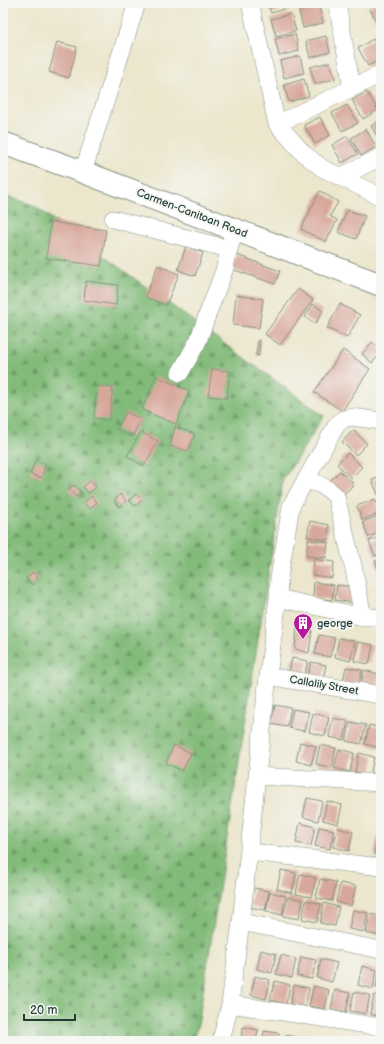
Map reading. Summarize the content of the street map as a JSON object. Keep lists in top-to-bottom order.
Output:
{
  "streets": {
    "main road": ["Carmen-Canitoan Road"],
    "street": ["Callalily Street"]
  },
  "places": {
    "building": ["george"]
  },
  "scale_bar": "20 m"
}
